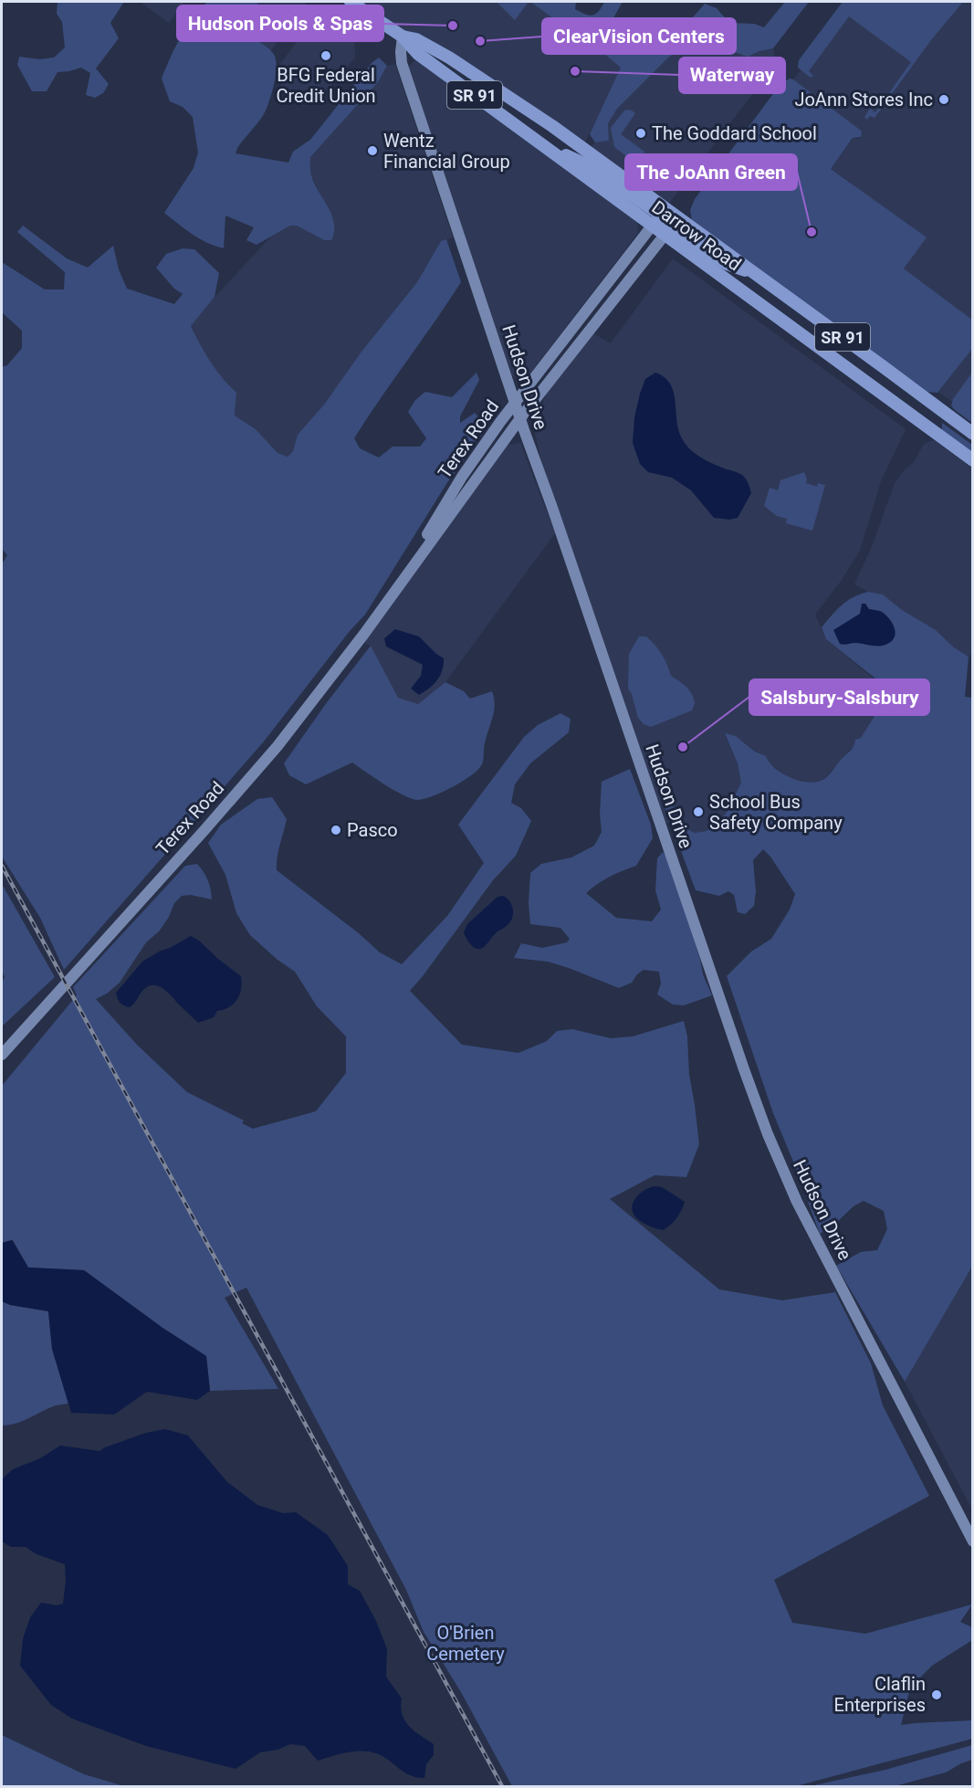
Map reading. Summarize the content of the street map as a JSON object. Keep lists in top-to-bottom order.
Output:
{
  "streets": {
    "main road": [
      "SR 91",
      "Darrow Road",
      "Hudson Drive",
      "Terex Road"
    ]
  },
  "crossings": [
    ["Darrow Road", "Hudson Drive"],
    ["Darrow Road", "Terex Road"],
    ["Hudson Drive", "Terex Road"]
  ],
  "parks": ["O'Brien Cemetery"],
  "places": [
    "Hudson Pools & Spas",
    "ClearVision Centers",
    "BFG Federal Credit Union",
    "Waterway",
    "JoAnn Stores Inc",
    "The Goddard School",
    "Wentz Financial Group",
    "The JoAnn Green",
    "Salsbury-Salsbury",
    "School Bus Safety Company",
    "Pasco",
    "Claflin Enterprises"
  ]
}
